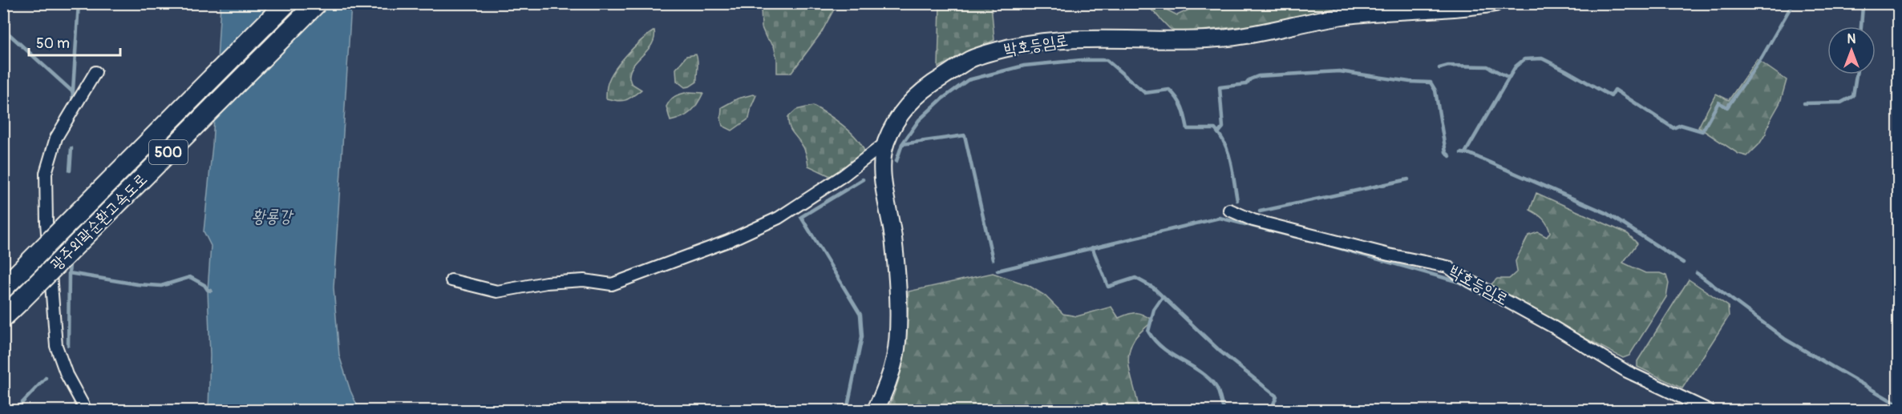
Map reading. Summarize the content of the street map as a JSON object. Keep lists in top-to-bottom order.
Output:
{
  "streets": {
    "highway": ["500", "광주외곽순환고속도로"],
    "street": ["박호등임로"]
  },
  "water": ["황룡강"],
  "scale_bar": "50 m",
  "north": "top"
}
